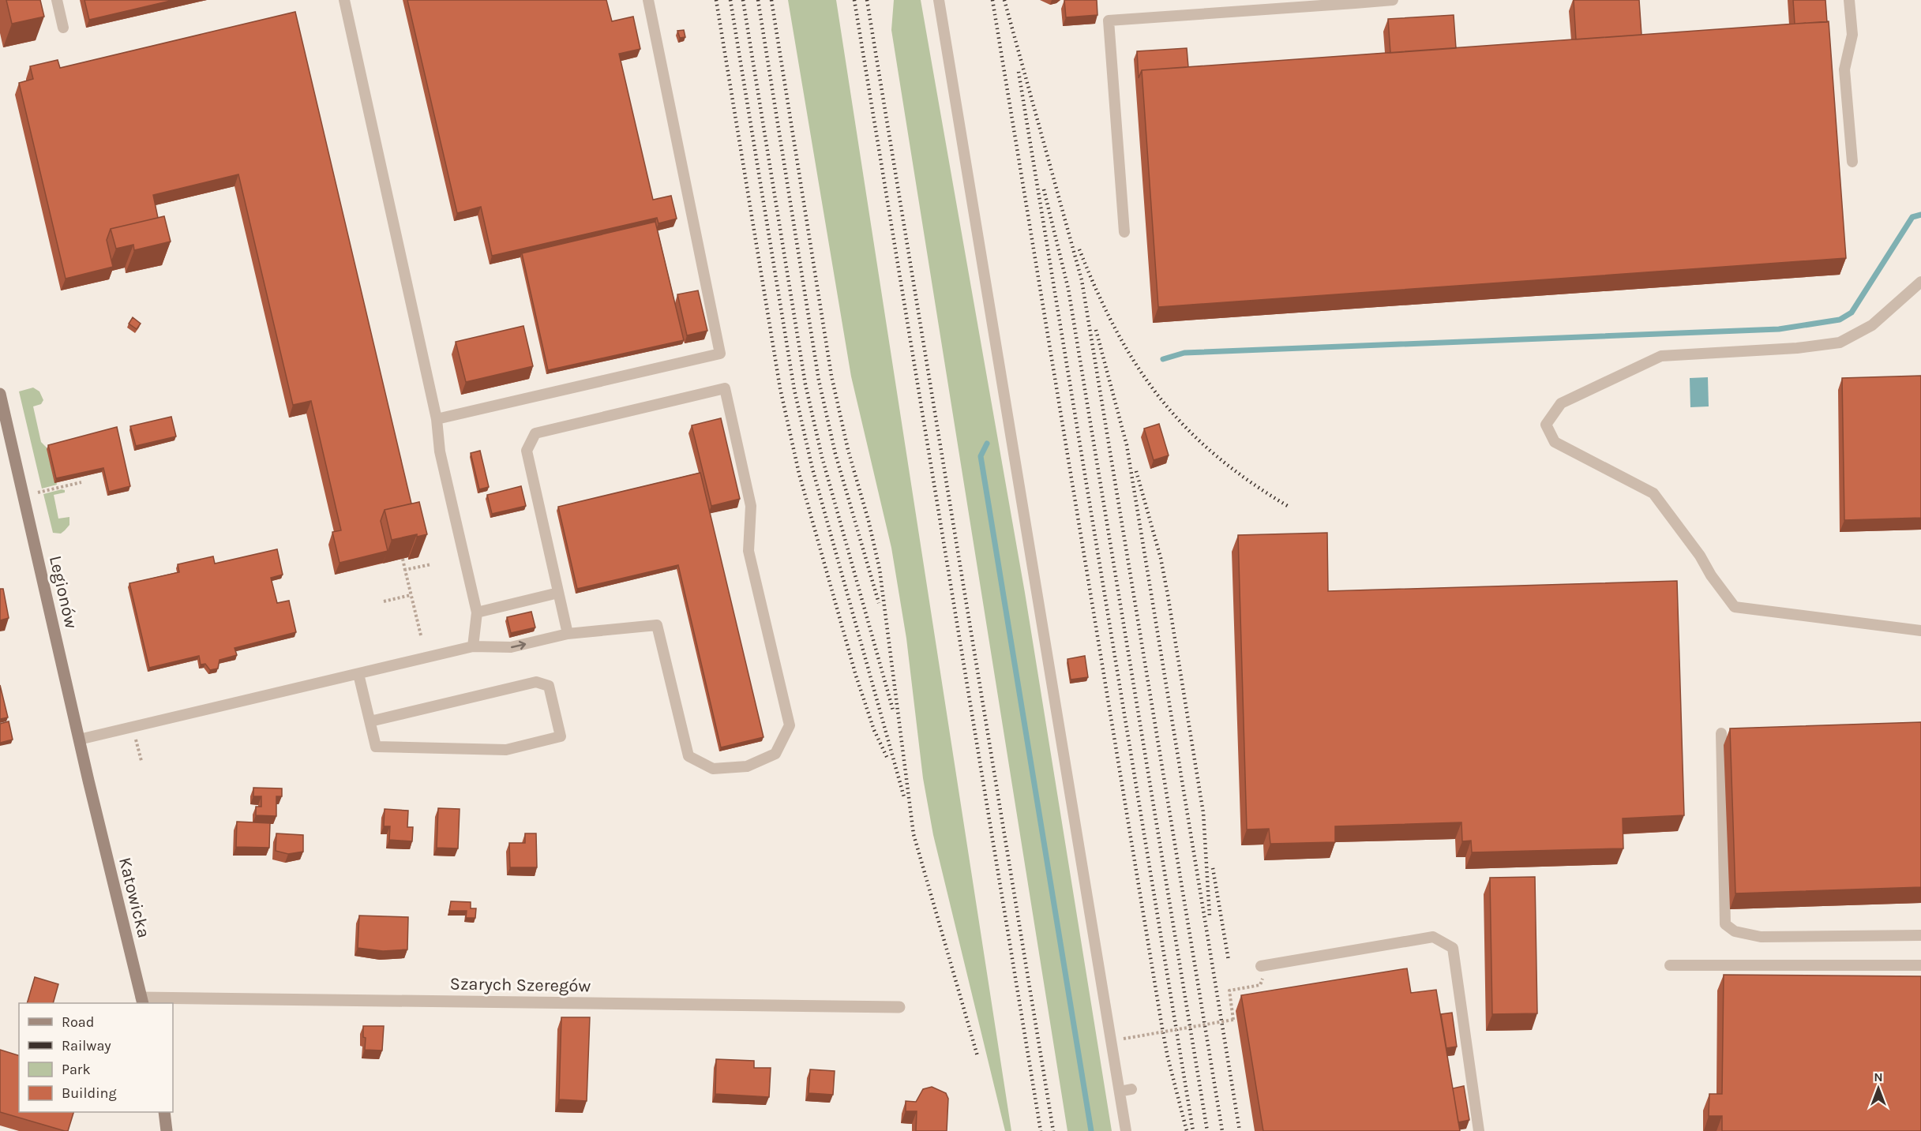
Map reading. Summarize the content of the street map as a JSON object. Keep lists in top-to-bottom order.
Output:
{
  "streets": {
    "street": ["Legionów", "Katowicka", "Szarych Szeregów"]
  },
  "crossings": [
    ["Legionów", "Katowicka"],
    ["Katowicka", "Szarych Szeregów"]
  ],
  "legend": [
    "Road",
    "Railway",
    "Park",
    "Building"
  ],
  "north": "top"
}
